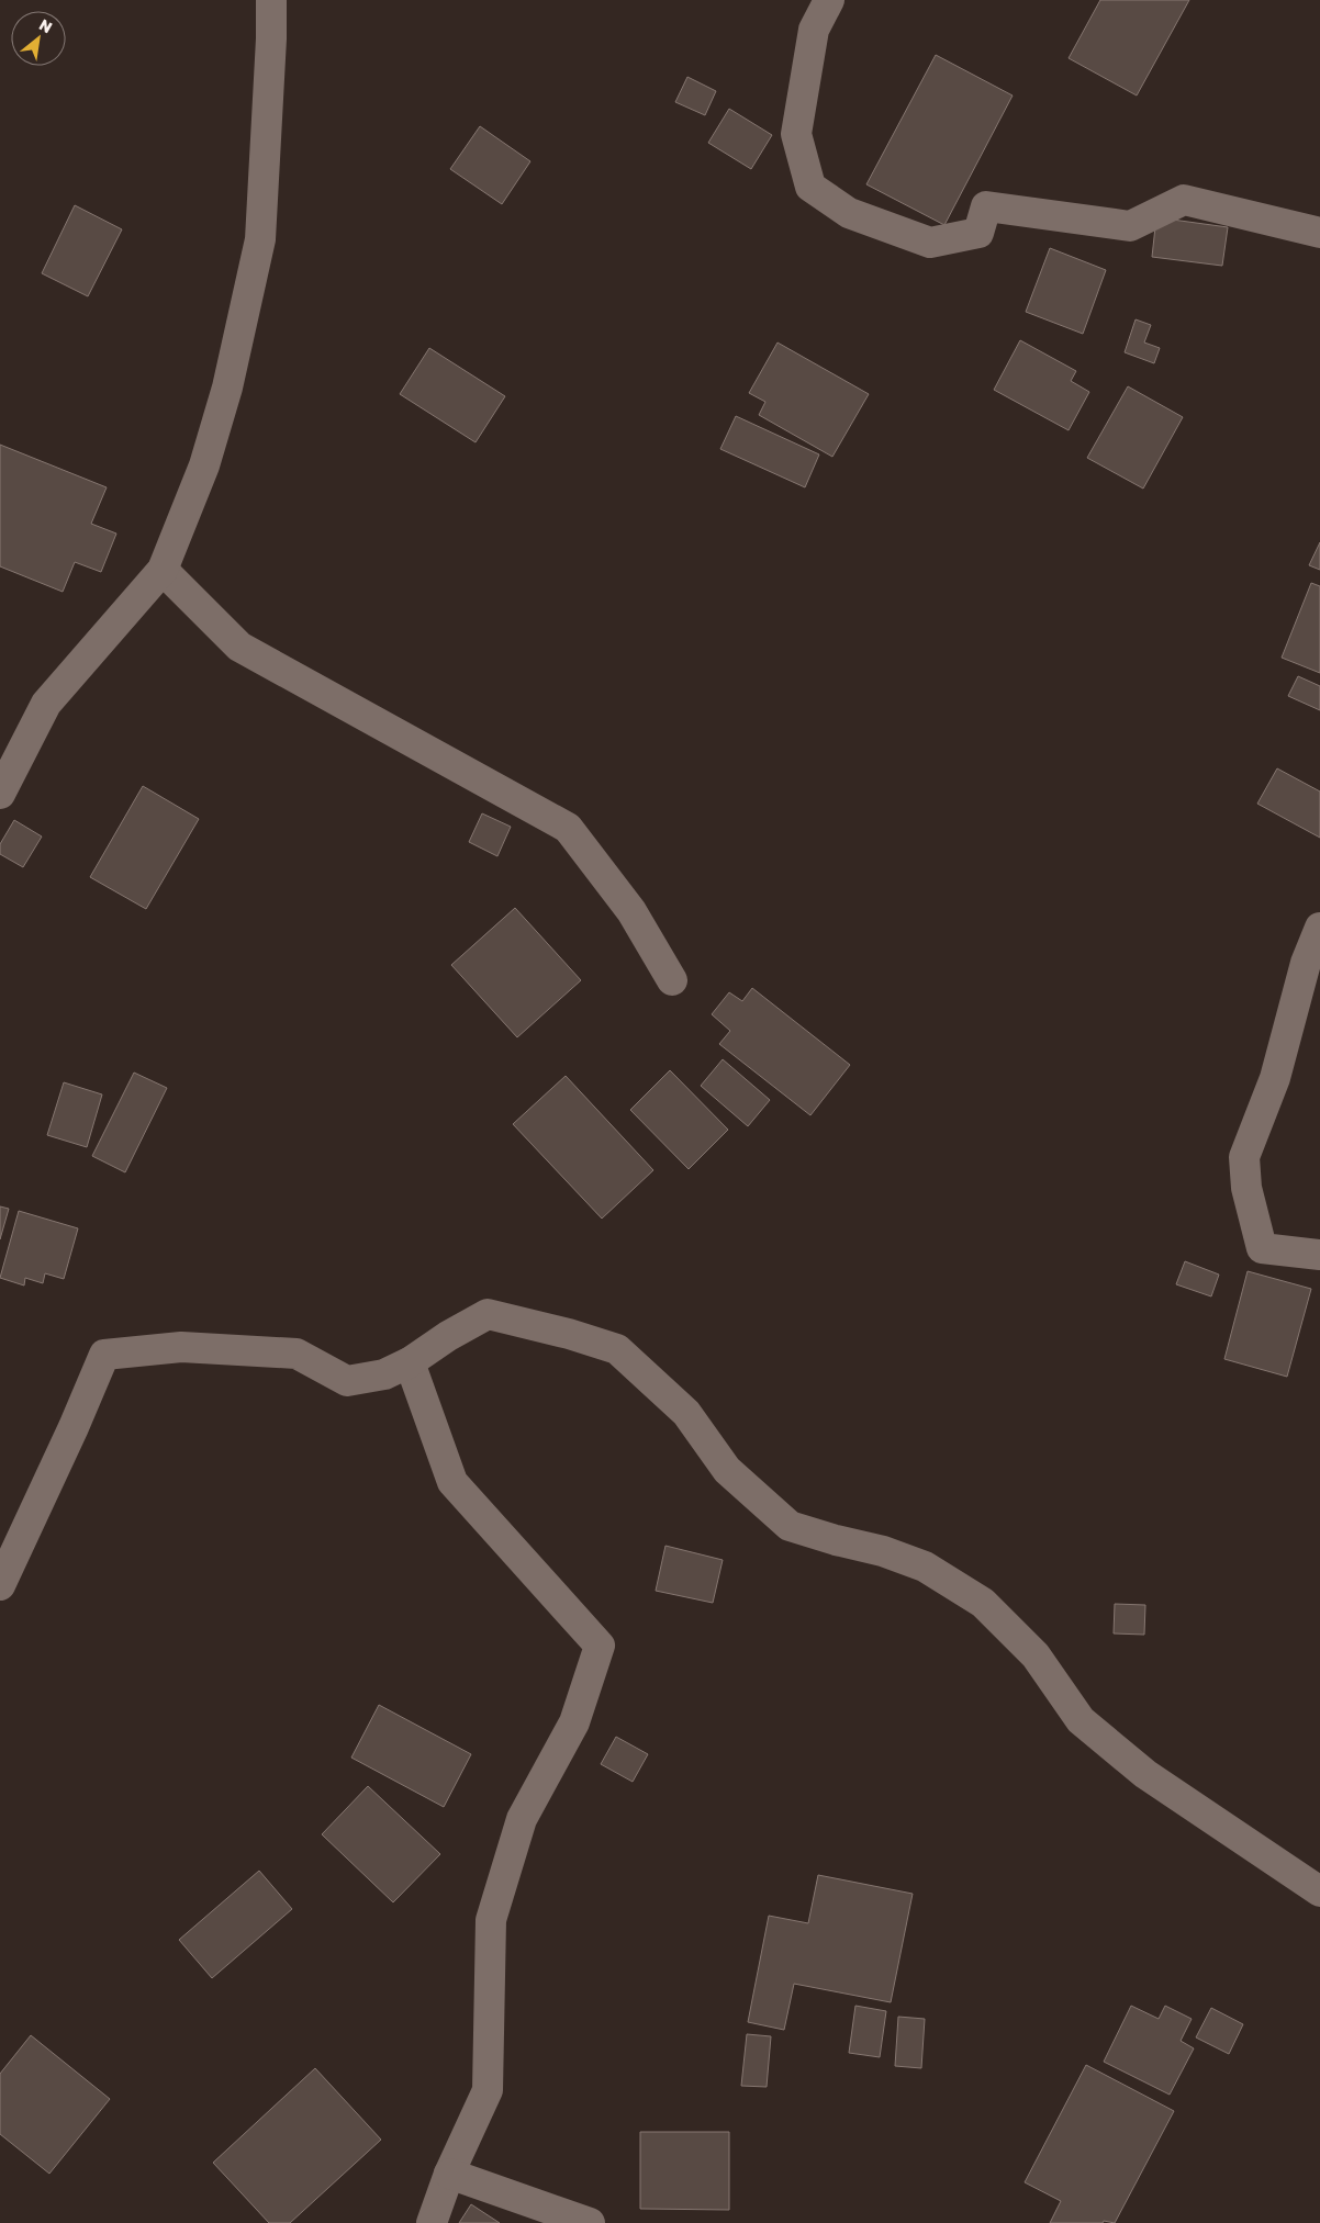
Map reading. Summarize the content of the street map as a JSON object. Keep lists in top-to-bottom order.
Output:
{
  "north": "top right"
}
